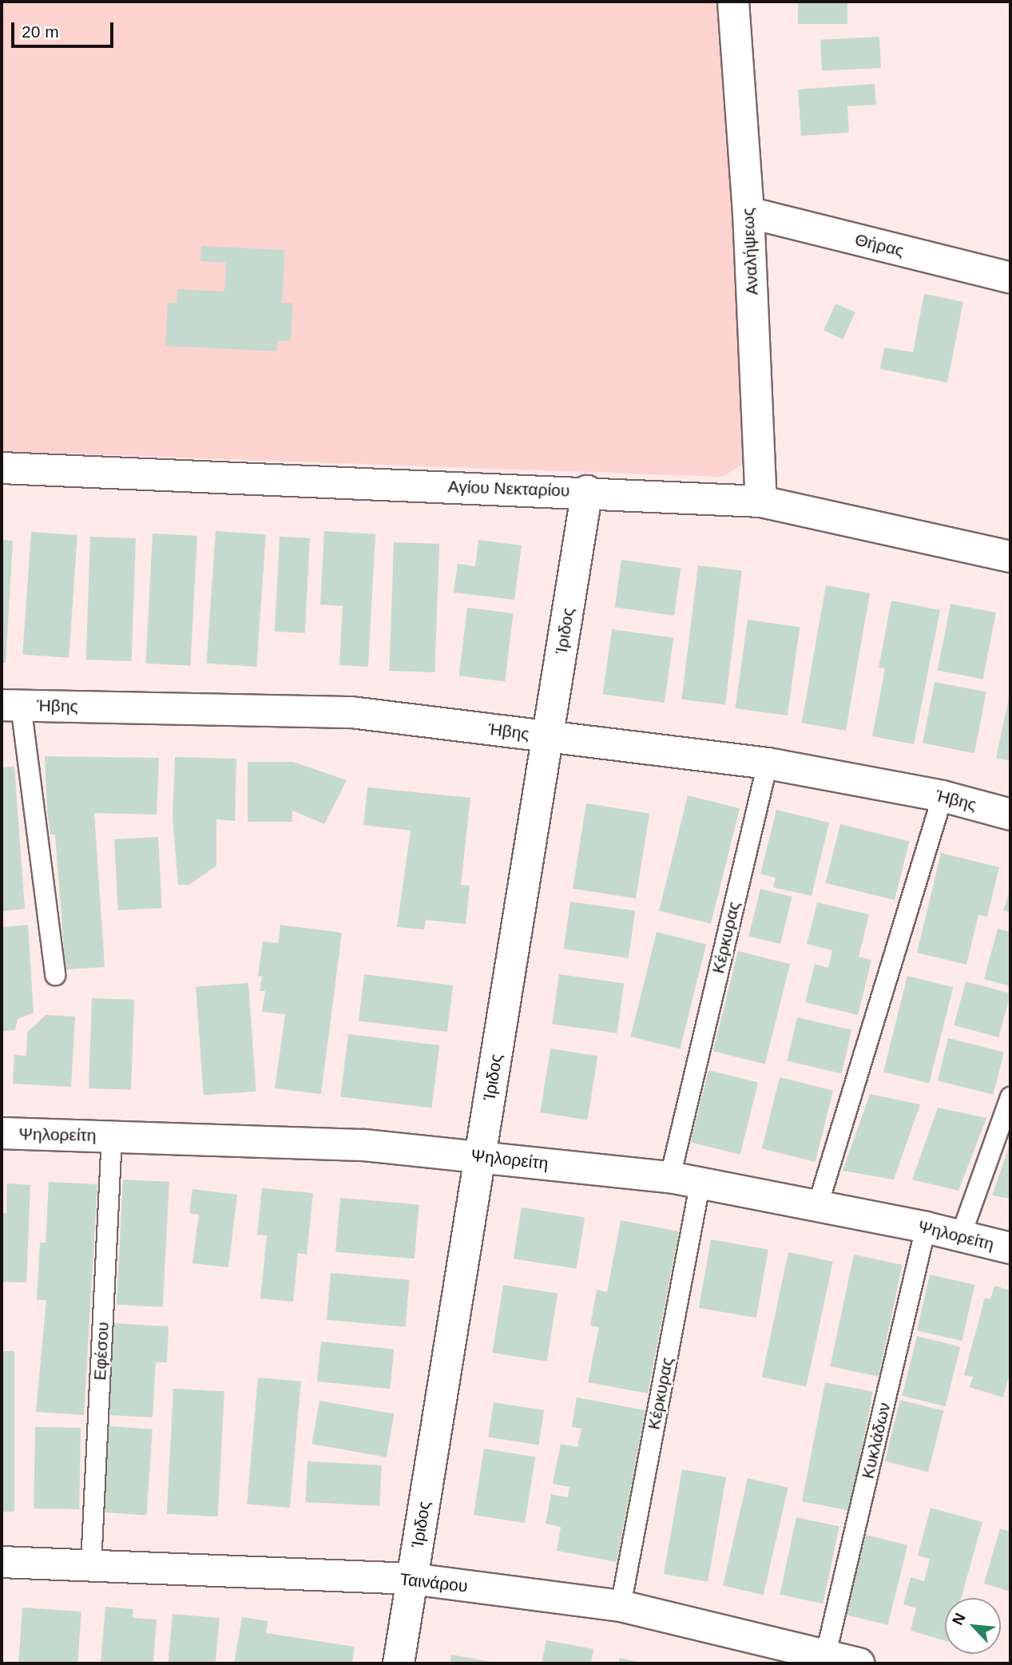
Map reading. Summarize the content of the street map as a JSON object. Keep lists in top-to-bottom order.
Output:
{
  "streets": {
    "street": [
      "Θήρας",
      "Αναλήψεως",
      "Αγίου Νεκταρίου",
      "Ίριδος",
      "Ήβης",
      "Ψηλορείτη",
      "Ταινάρου"
    ],
    "lane": ["Κέρκυρας", "Εφέσου", "Κυκλάδων"]
  },
  "crossings": [
    ["Θήρας", "Αναλήψεως"],
    ["Αναλήψεως", "Αγίου Νεκταρίου"],
    ["Αγίου Νεκταρίου", "Ίριδος"],
    ["Ίριδος", "Ήβης"],
    ["Ίριδος", "Ψηλορείτη"],
    ["Ίριδος", "Ταινάρου"],
    ["Ήβης", "Κέρκυρας"],
    ["Κέρκυρας", "Ψηλορείτη"],
    ["Κέρκυρας", "Ταινάρου"],
    ["Ψηλορείτη", "Εφέσου"],
    ["Ψηλορείτη", "Κυκλάδων"],
    ["Εφέσου", "Ταινάρου"],
    ["Κυκλάδων", "Ταινάρου"]
  ],
  "scale_bar": "20 m",
  "north": "top left"
}
